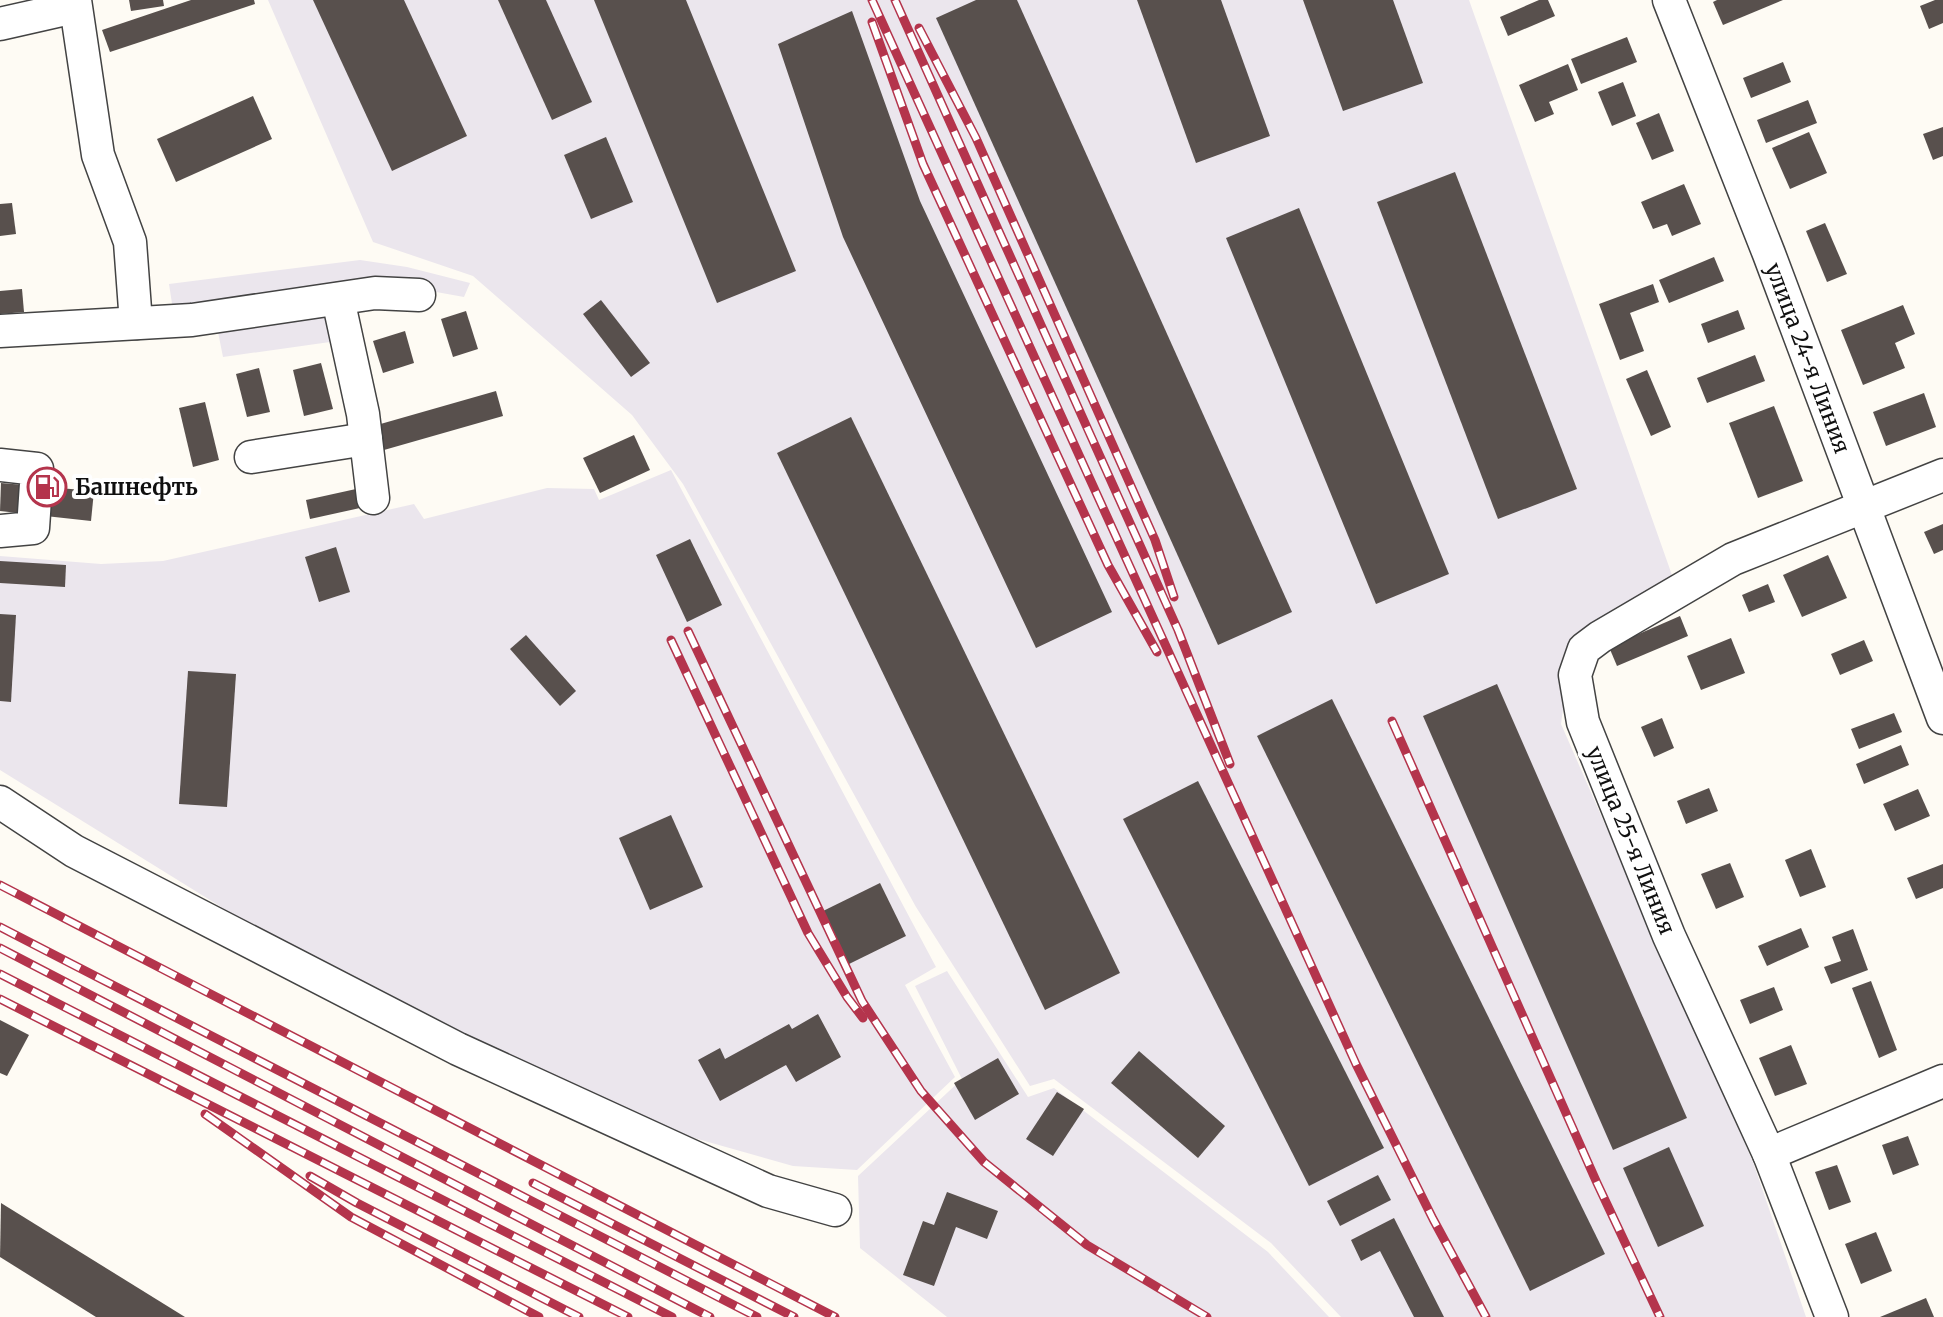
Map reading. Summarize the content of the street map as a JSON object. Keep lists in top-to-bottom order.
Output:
{
  "streets": {
    "street": ["улица 24-я Линия", "улица 25-я Линия"]
  },
  "crossings": [
    ["улица 24-я Линия", "улица 25-я Линия"]
  ],
  "places": {
    "fuel station": ["Башнефть"]
  }
}
